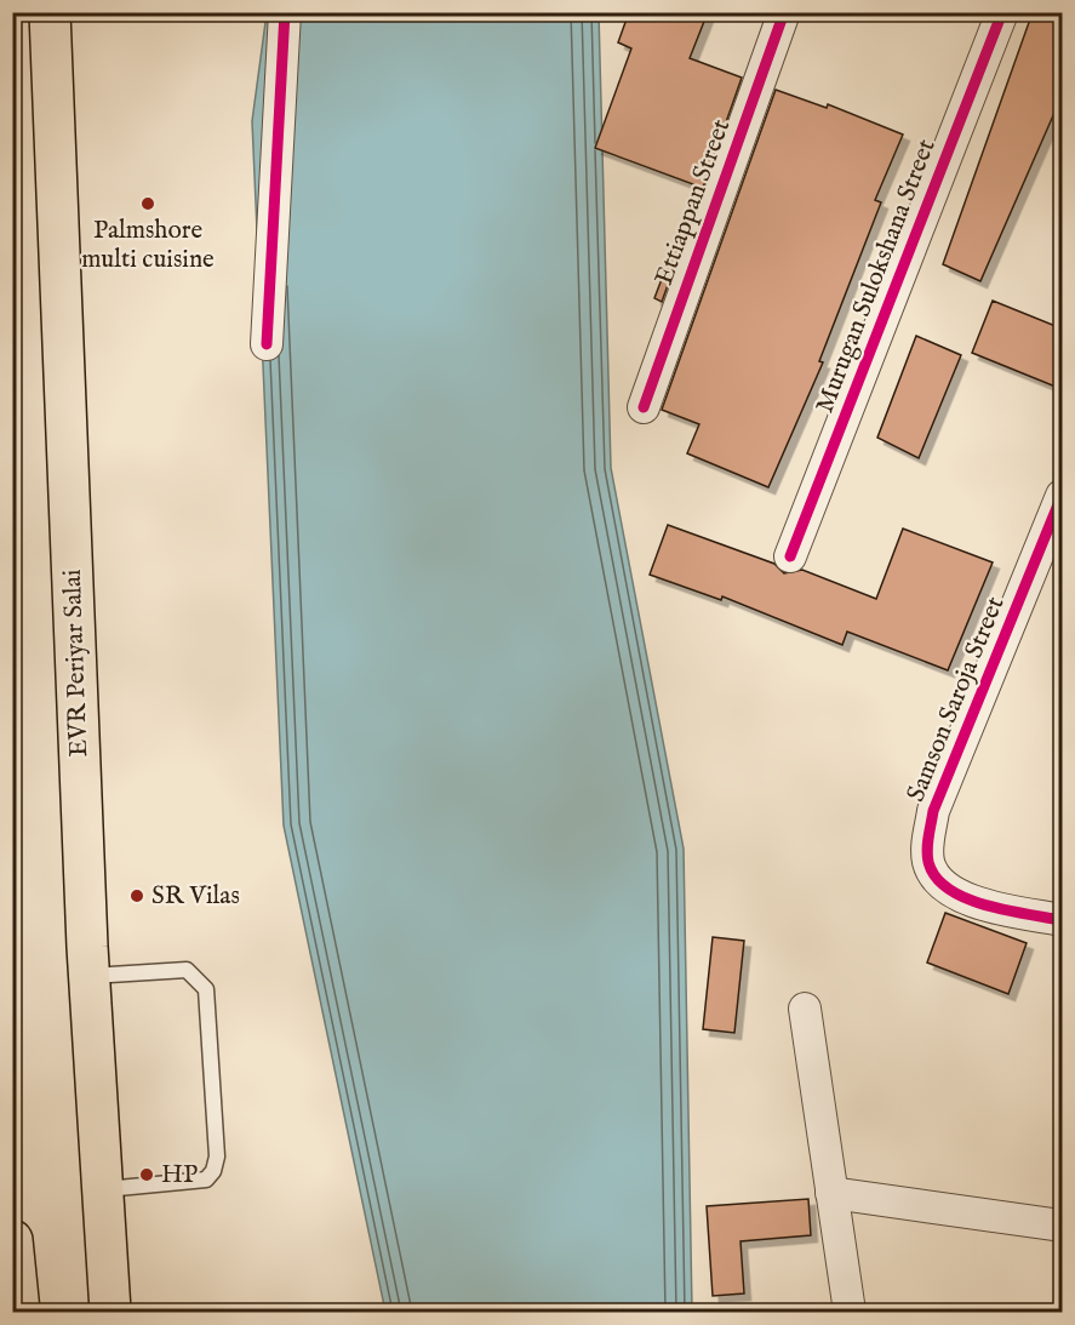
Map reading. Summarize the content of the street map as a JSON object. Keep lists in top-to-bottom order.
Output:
{
  "streets": {
    "main road": ["EVR Periyar Salai"],
    "street": ["Ettiappan Street", "Murugan Sulokshana Street", "Samson Saroja Street"]
  },
  "places": ["Palmshore multi cuisine", "SR Vilas", "HP"]
}
